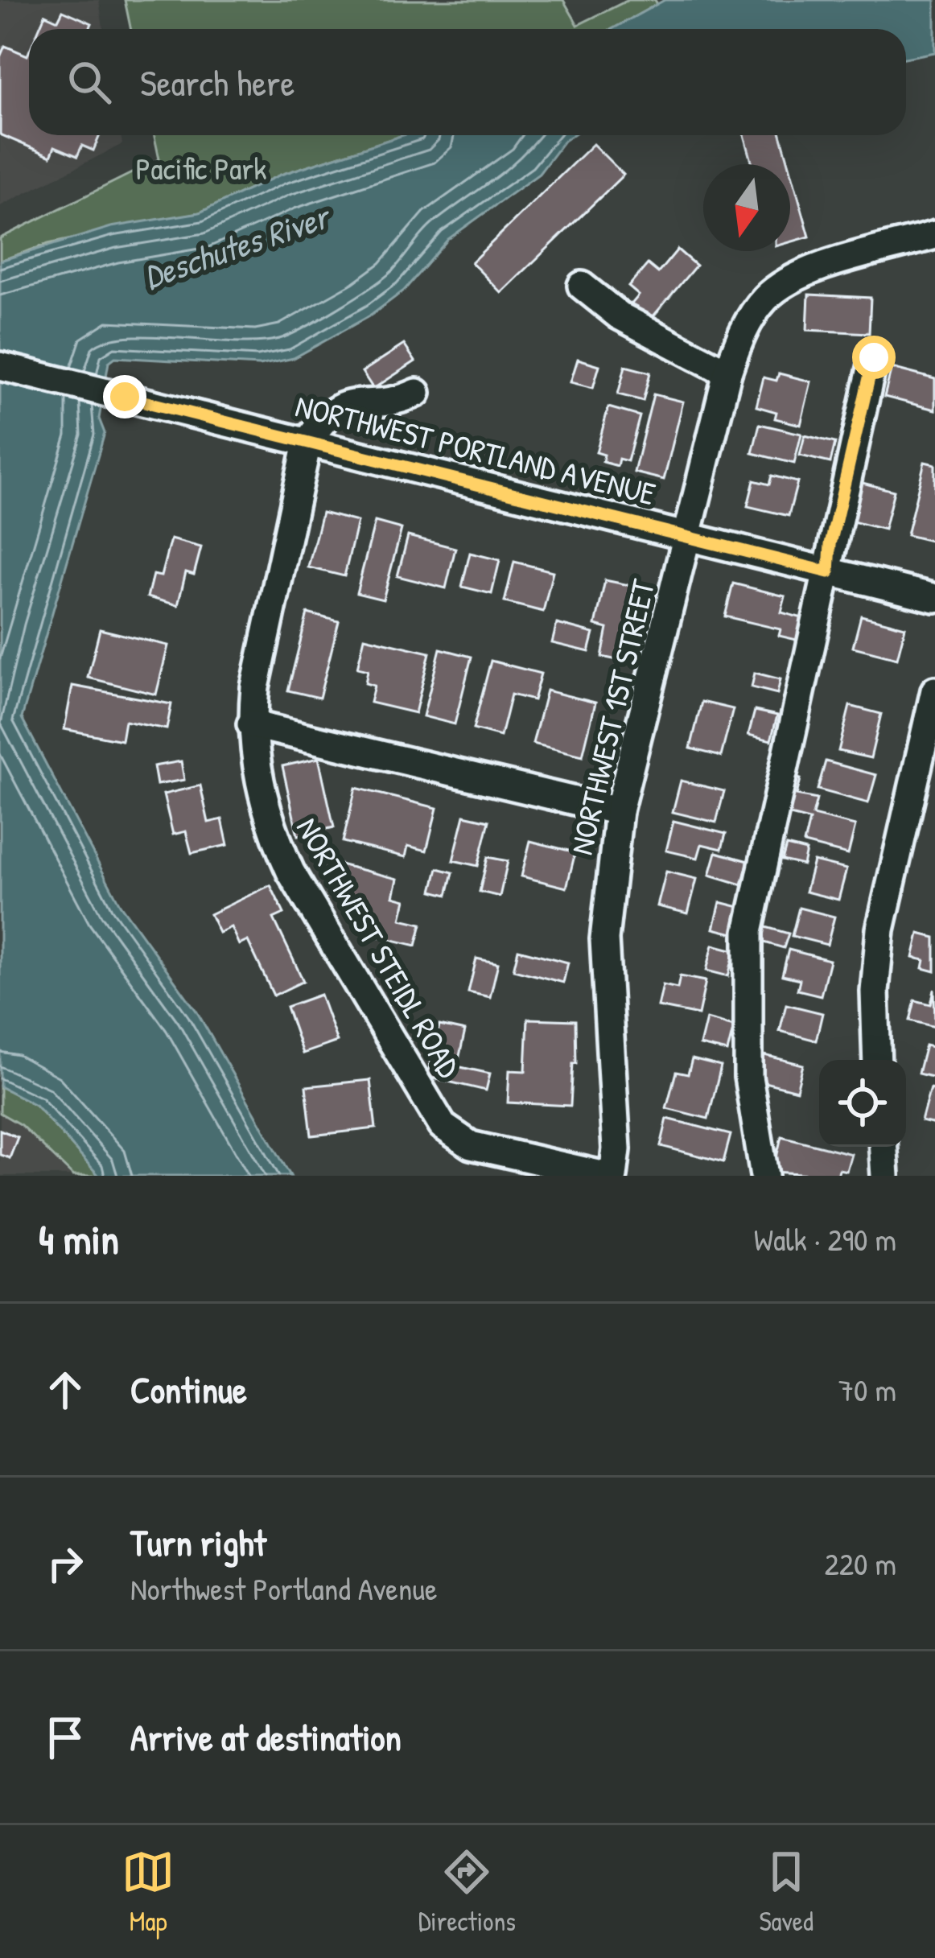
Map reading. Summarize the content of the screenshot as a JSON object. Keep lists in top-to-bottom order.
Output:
{
  "streets": {
    "street": ["NORTHWEST PORTLAND AVENUE", "NORTHWEST 1ST STREET", "NORTHWEST STEIDL ROAD"]
  },
  "crossings": [
    ["NORTHWEST PORTLAND AVENUE", "NORTHWEST 1ST STREET"],
    ["NORTHWEST PORTLAND AVENUE", "NORTHWEST STEIDL ROAD"]
  ],
  "water": ["Deschutes River"],
  "parks": ["Pacific Park"],
  "north": "bottom",
  "page": {
    "search": "Search here",
    "heading": ["4 min", "Walk · 290 m"],
    "list": [
      ["Continue", "70 m"],
      ["Turn right", "Northwest Portland Avenue", "220 m"],
      "Arrive at destination"
    ],
    "nav": ["Map", "Directions", "Saved"]
  }
}
